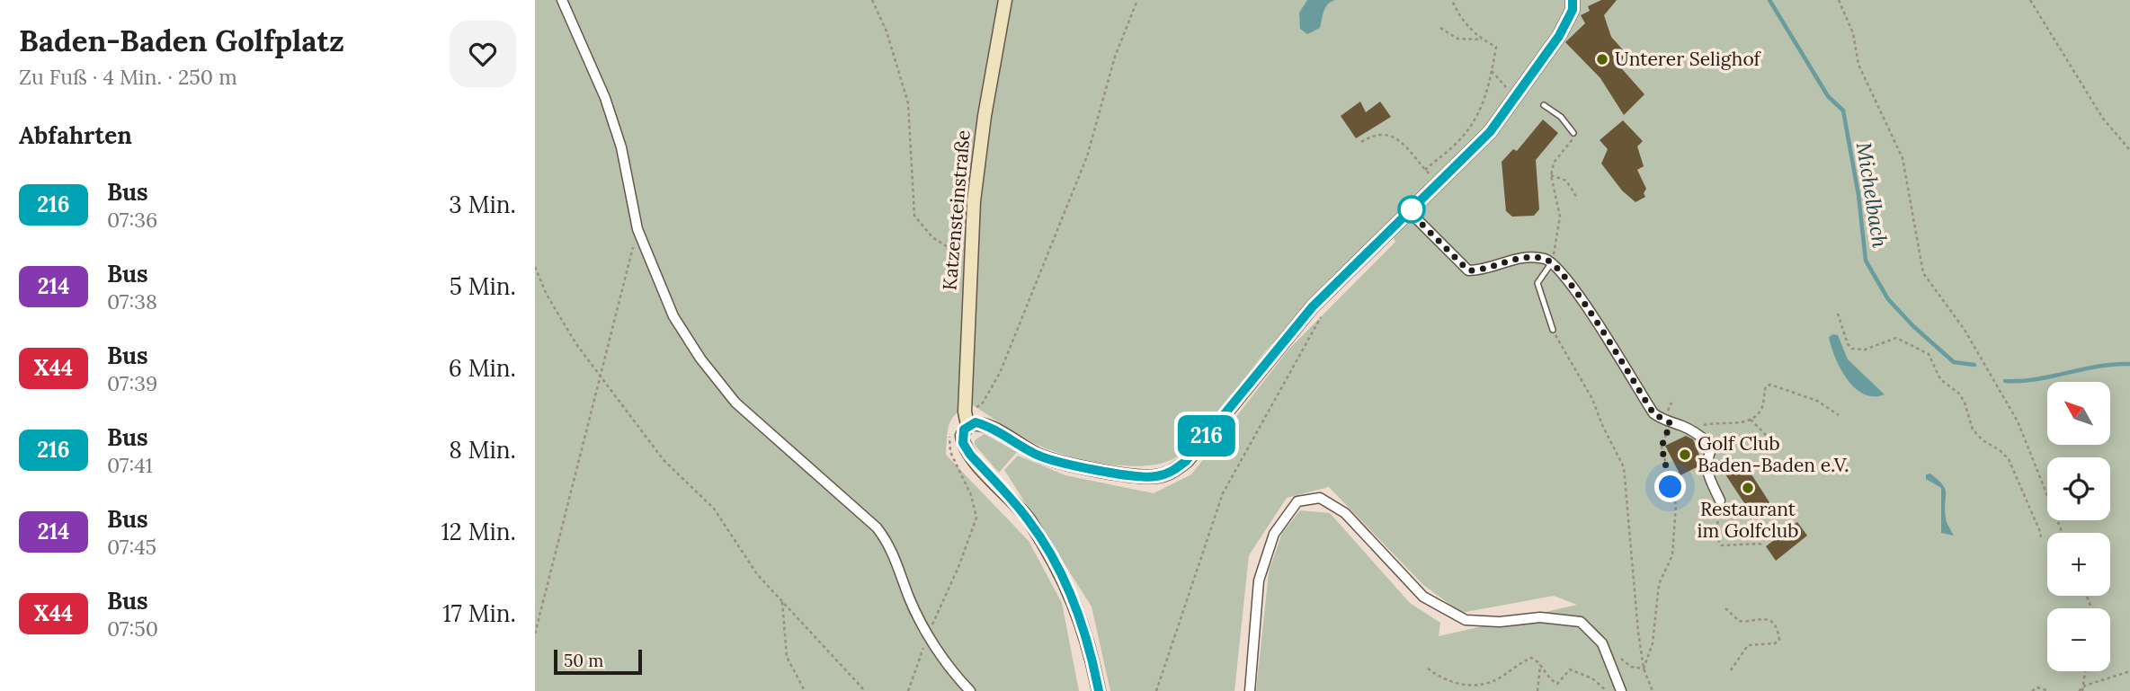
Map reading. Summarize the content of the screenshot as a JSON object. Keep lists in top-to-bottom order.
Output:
{
  "streets": {
    "main road": ["Katzensteinstraße"]
  },
  "water": ["Michelbach"],
  "places": ["Unterer Selighof", "Golf Club Baden-Baden e.V.", "Restaurant im Golfclub"],
  "lines": ["bus line 216"],
  "scale_bar": "50 m",
  "north": "top left",
  "page": {
    "heading": [
      ["Baden-Baden Golfplatz", "Zu Fuß · 4 Min. · 250 m"],
      "Abfahrten"
    ],
    "on_map": "216",
    "list": [
      {
        "mark": "216",
        "name": "Bus",
        "note": "07:36",
        "value": "3 Min."
      },
      {
        "mark": "214",
        "name": "Bus",
        "note": "07:38",
        "value": "5 Min."
      },
      {
        "mark": "X44",
        "name": "Bus",
        "note": "07:39",
        "value": "6 Min."
      },
      {
        "mark": "216",
        "name": "Bus",
        "note": "07:41",
        "value": "8 Min."
      },
      {
        "mark": "214",
        "name": "Bus",
        "note": "07:45",
        "value": "12 Min."
      },
      {
        "mark": "X44",
        "name": "Bus",
        "note": "07:50",
        "value": "17 Min."
      }
    ],
    "map_buttons": ["+", "−"],
    "scale": "50 m"
  }
}
